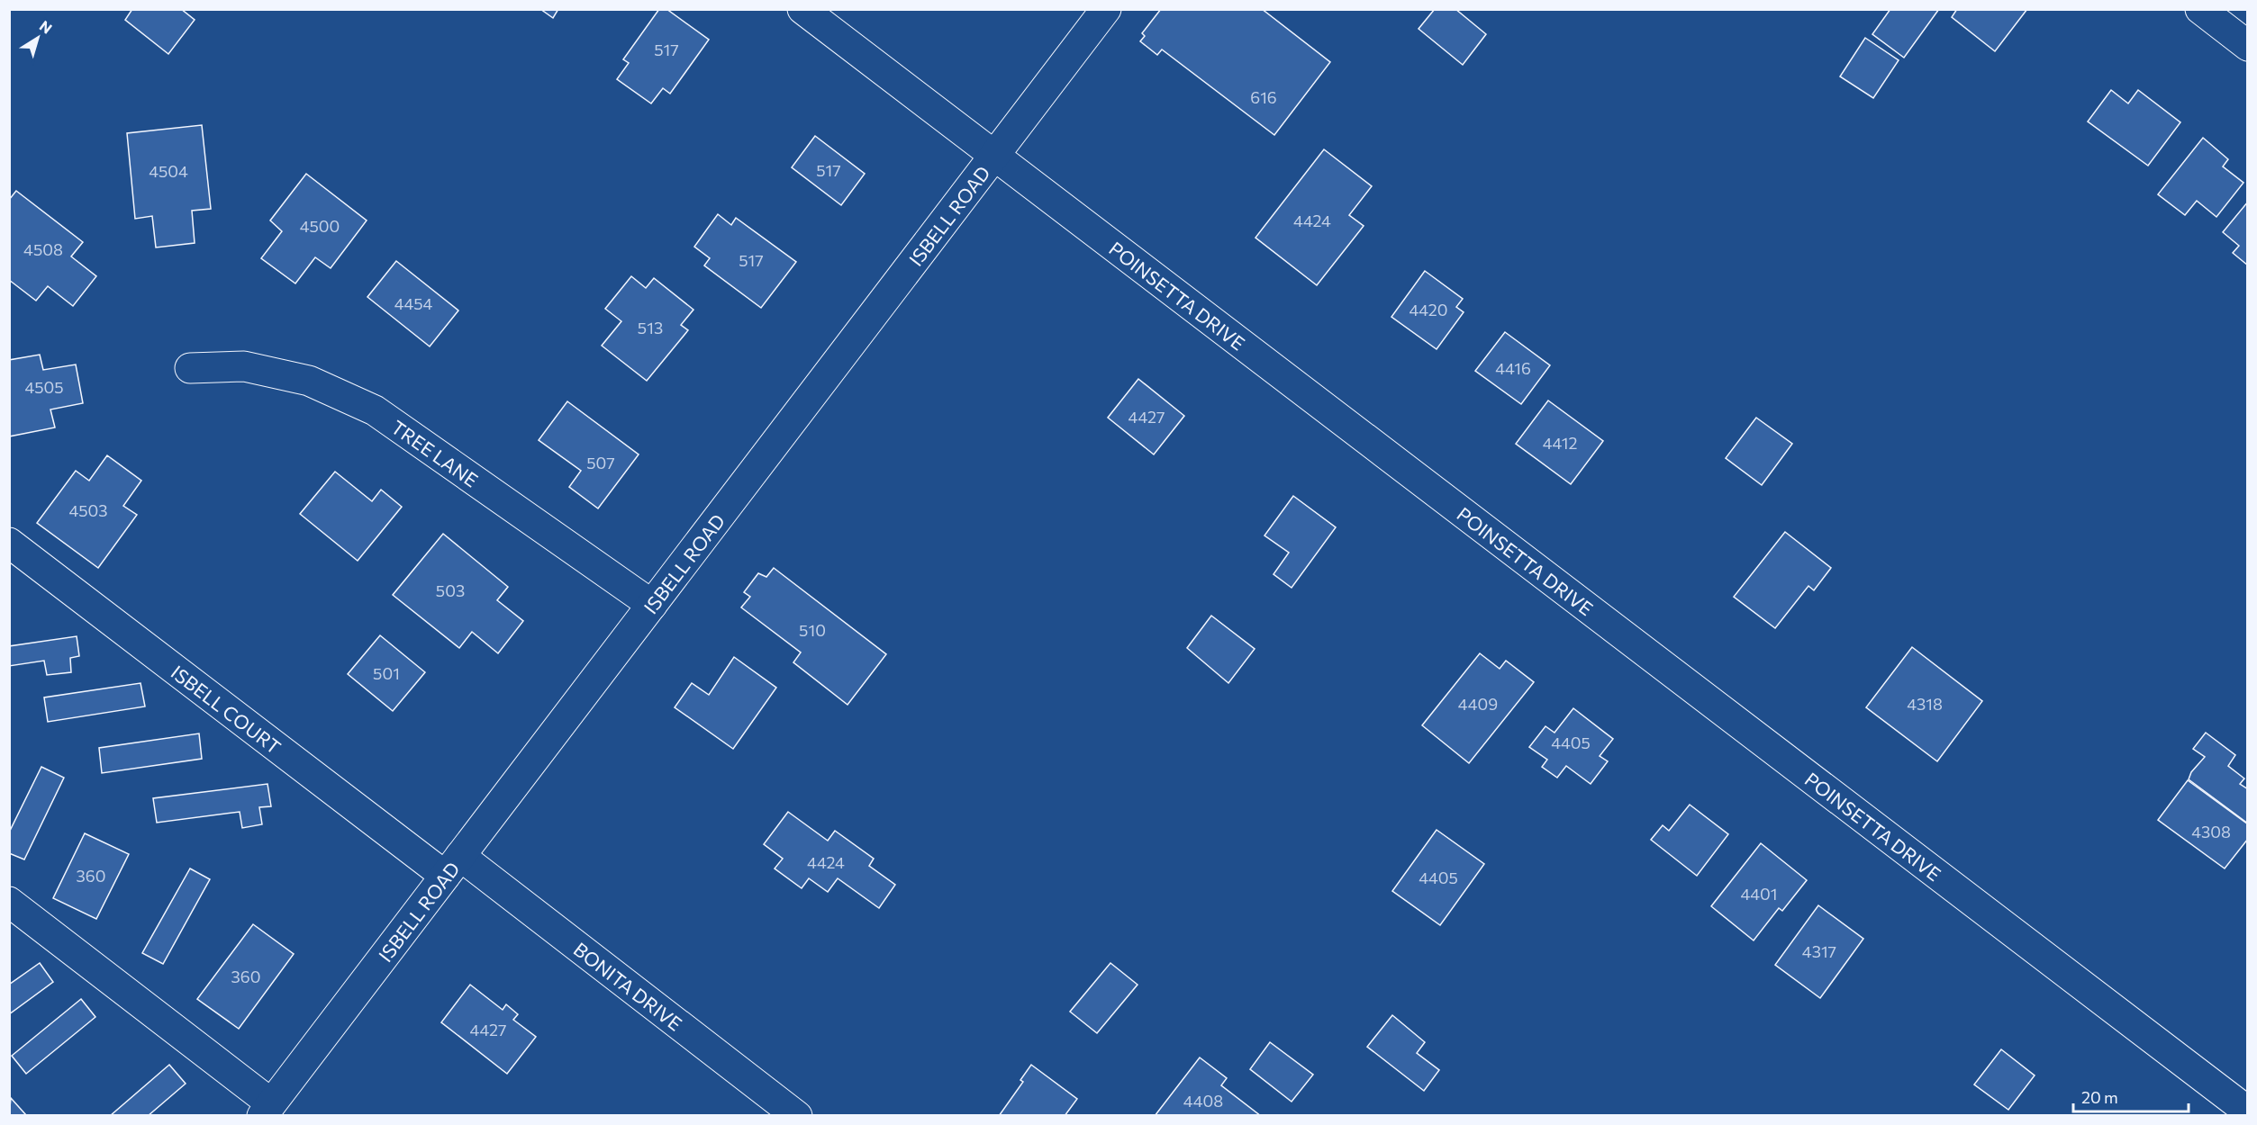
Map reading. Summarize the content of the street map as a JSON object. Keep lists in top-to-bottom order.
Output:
{
  "streets": {
    "street": [
      "ISBELL ROAD",
      "POINSETTA DRIVE",
      "TREE LANE",
      "ISBELL COURT",
      "BONITA DRIVE"
    ]
  },
  "crossings": [
    ["ISBELL ROAD", "POINSETTA DRIVE"],
    ["ISBELL ROAD", "TREE LANE"],
    ["ISBELL ROAD", "ISBELL COURT"],
    ["ISBELL ROAD", "BONITA DRIVE"],
    ["ISBELL COURT", "BONITA DRIVE"]
  ],
  "house_numbers": [
    "517",
    "616",
    "517",
    "4504",
    "4424",
    "4500",
    "4508",
    "517",
    "4454",
    "4420",
    "513",
    "4416",
    "4505",
    "4427",
    "4412",
    "507",
    "4503",
    "503",
    "510",
    "501",
    "4409",
    "4318",
    "4405",
    "4308",
    "4424",
    "360",
    "4405",
    "4401",
    "4317",
    "360",
    "4427",
    "4408"
  ],
  "scale_bar": "20 m",
  "north": "top right"
}
